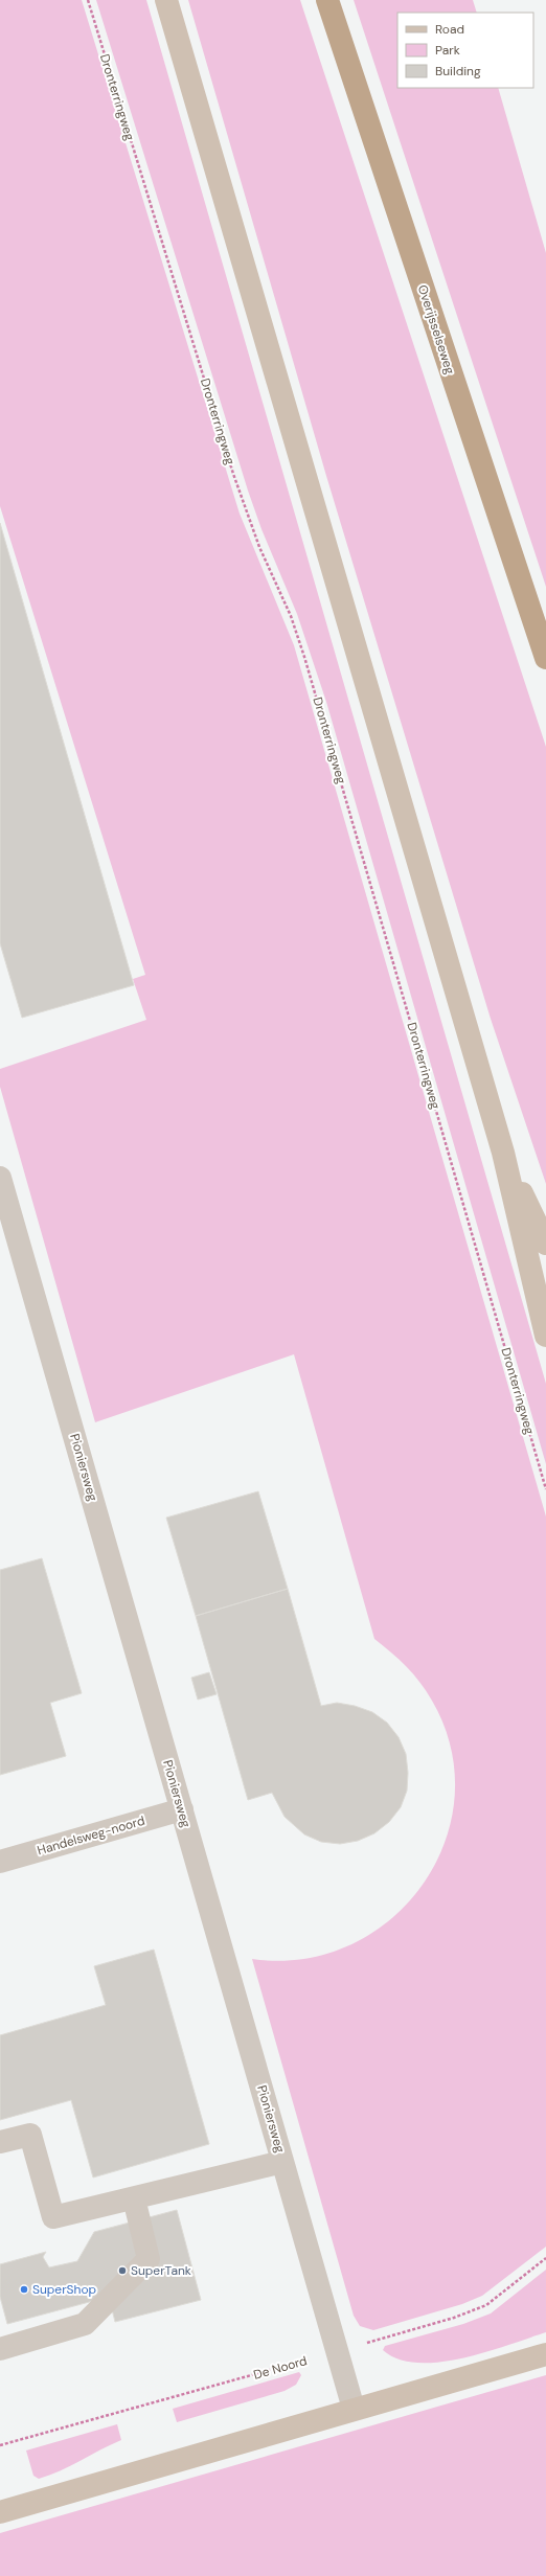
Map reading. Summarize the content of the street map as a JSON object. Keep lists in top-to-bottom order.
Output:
{
  "streets": {
    "highway": ["Overijsselseweg"],
    "street": ["Pioniersweg", "Handelsweg-noord"],
    "path": ["Dronterringweg", "De Noord"]
  },
  "crossings": [
    ["Pioniersweg", "Handelsweg-noord"],
    ["Pioniersweg", "De Noord"]
  ],
  "places": ["SuperTank", "SuperShop"],
  "legend": ["Road", "Park", "Building"]
}
